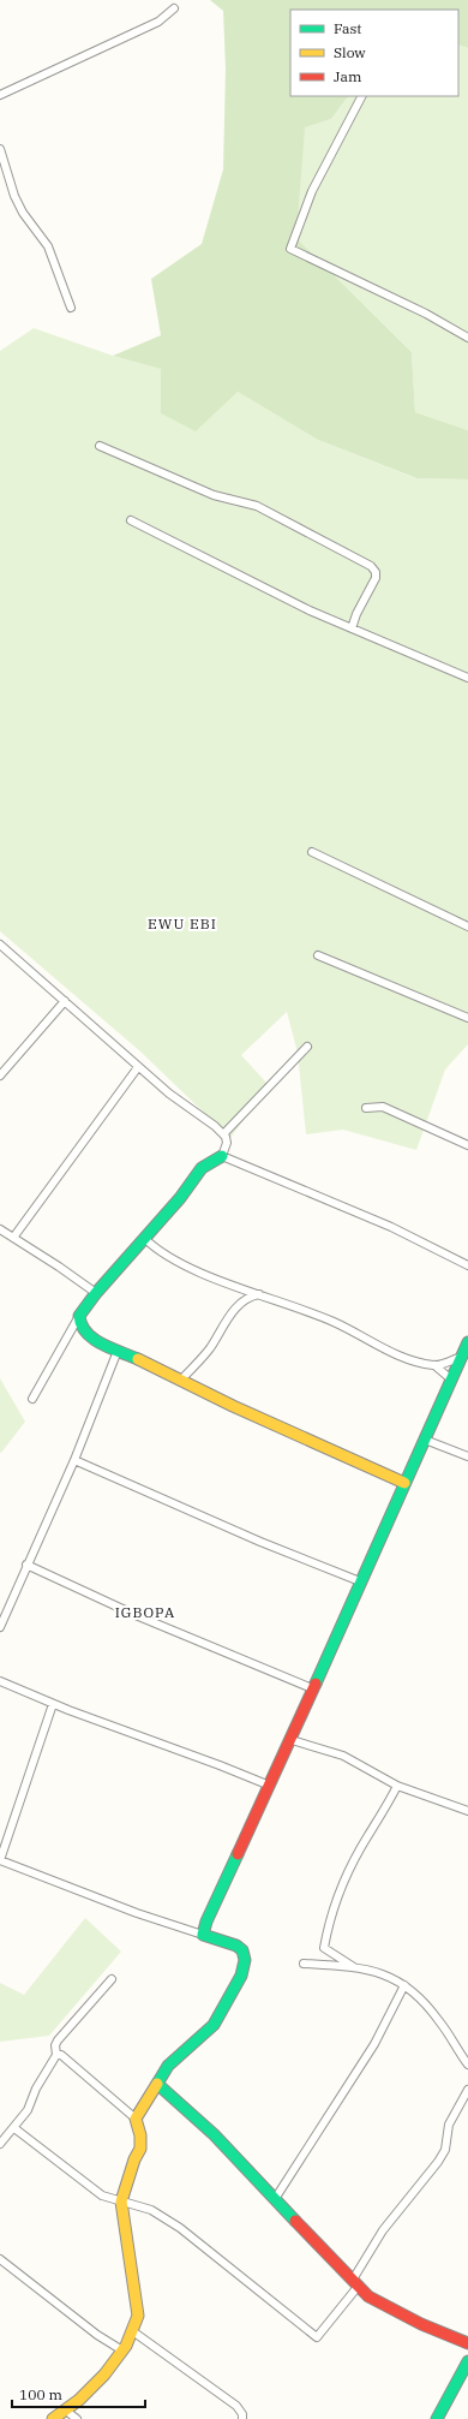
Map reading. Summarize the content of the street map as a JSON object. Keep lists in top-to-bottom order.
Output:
{
  "districts": ["EWU EBI", "IGBOPA"],
  "legend": ["Fast", "Slow", "Jam"],
  "scale_bar": "100 m"
}
